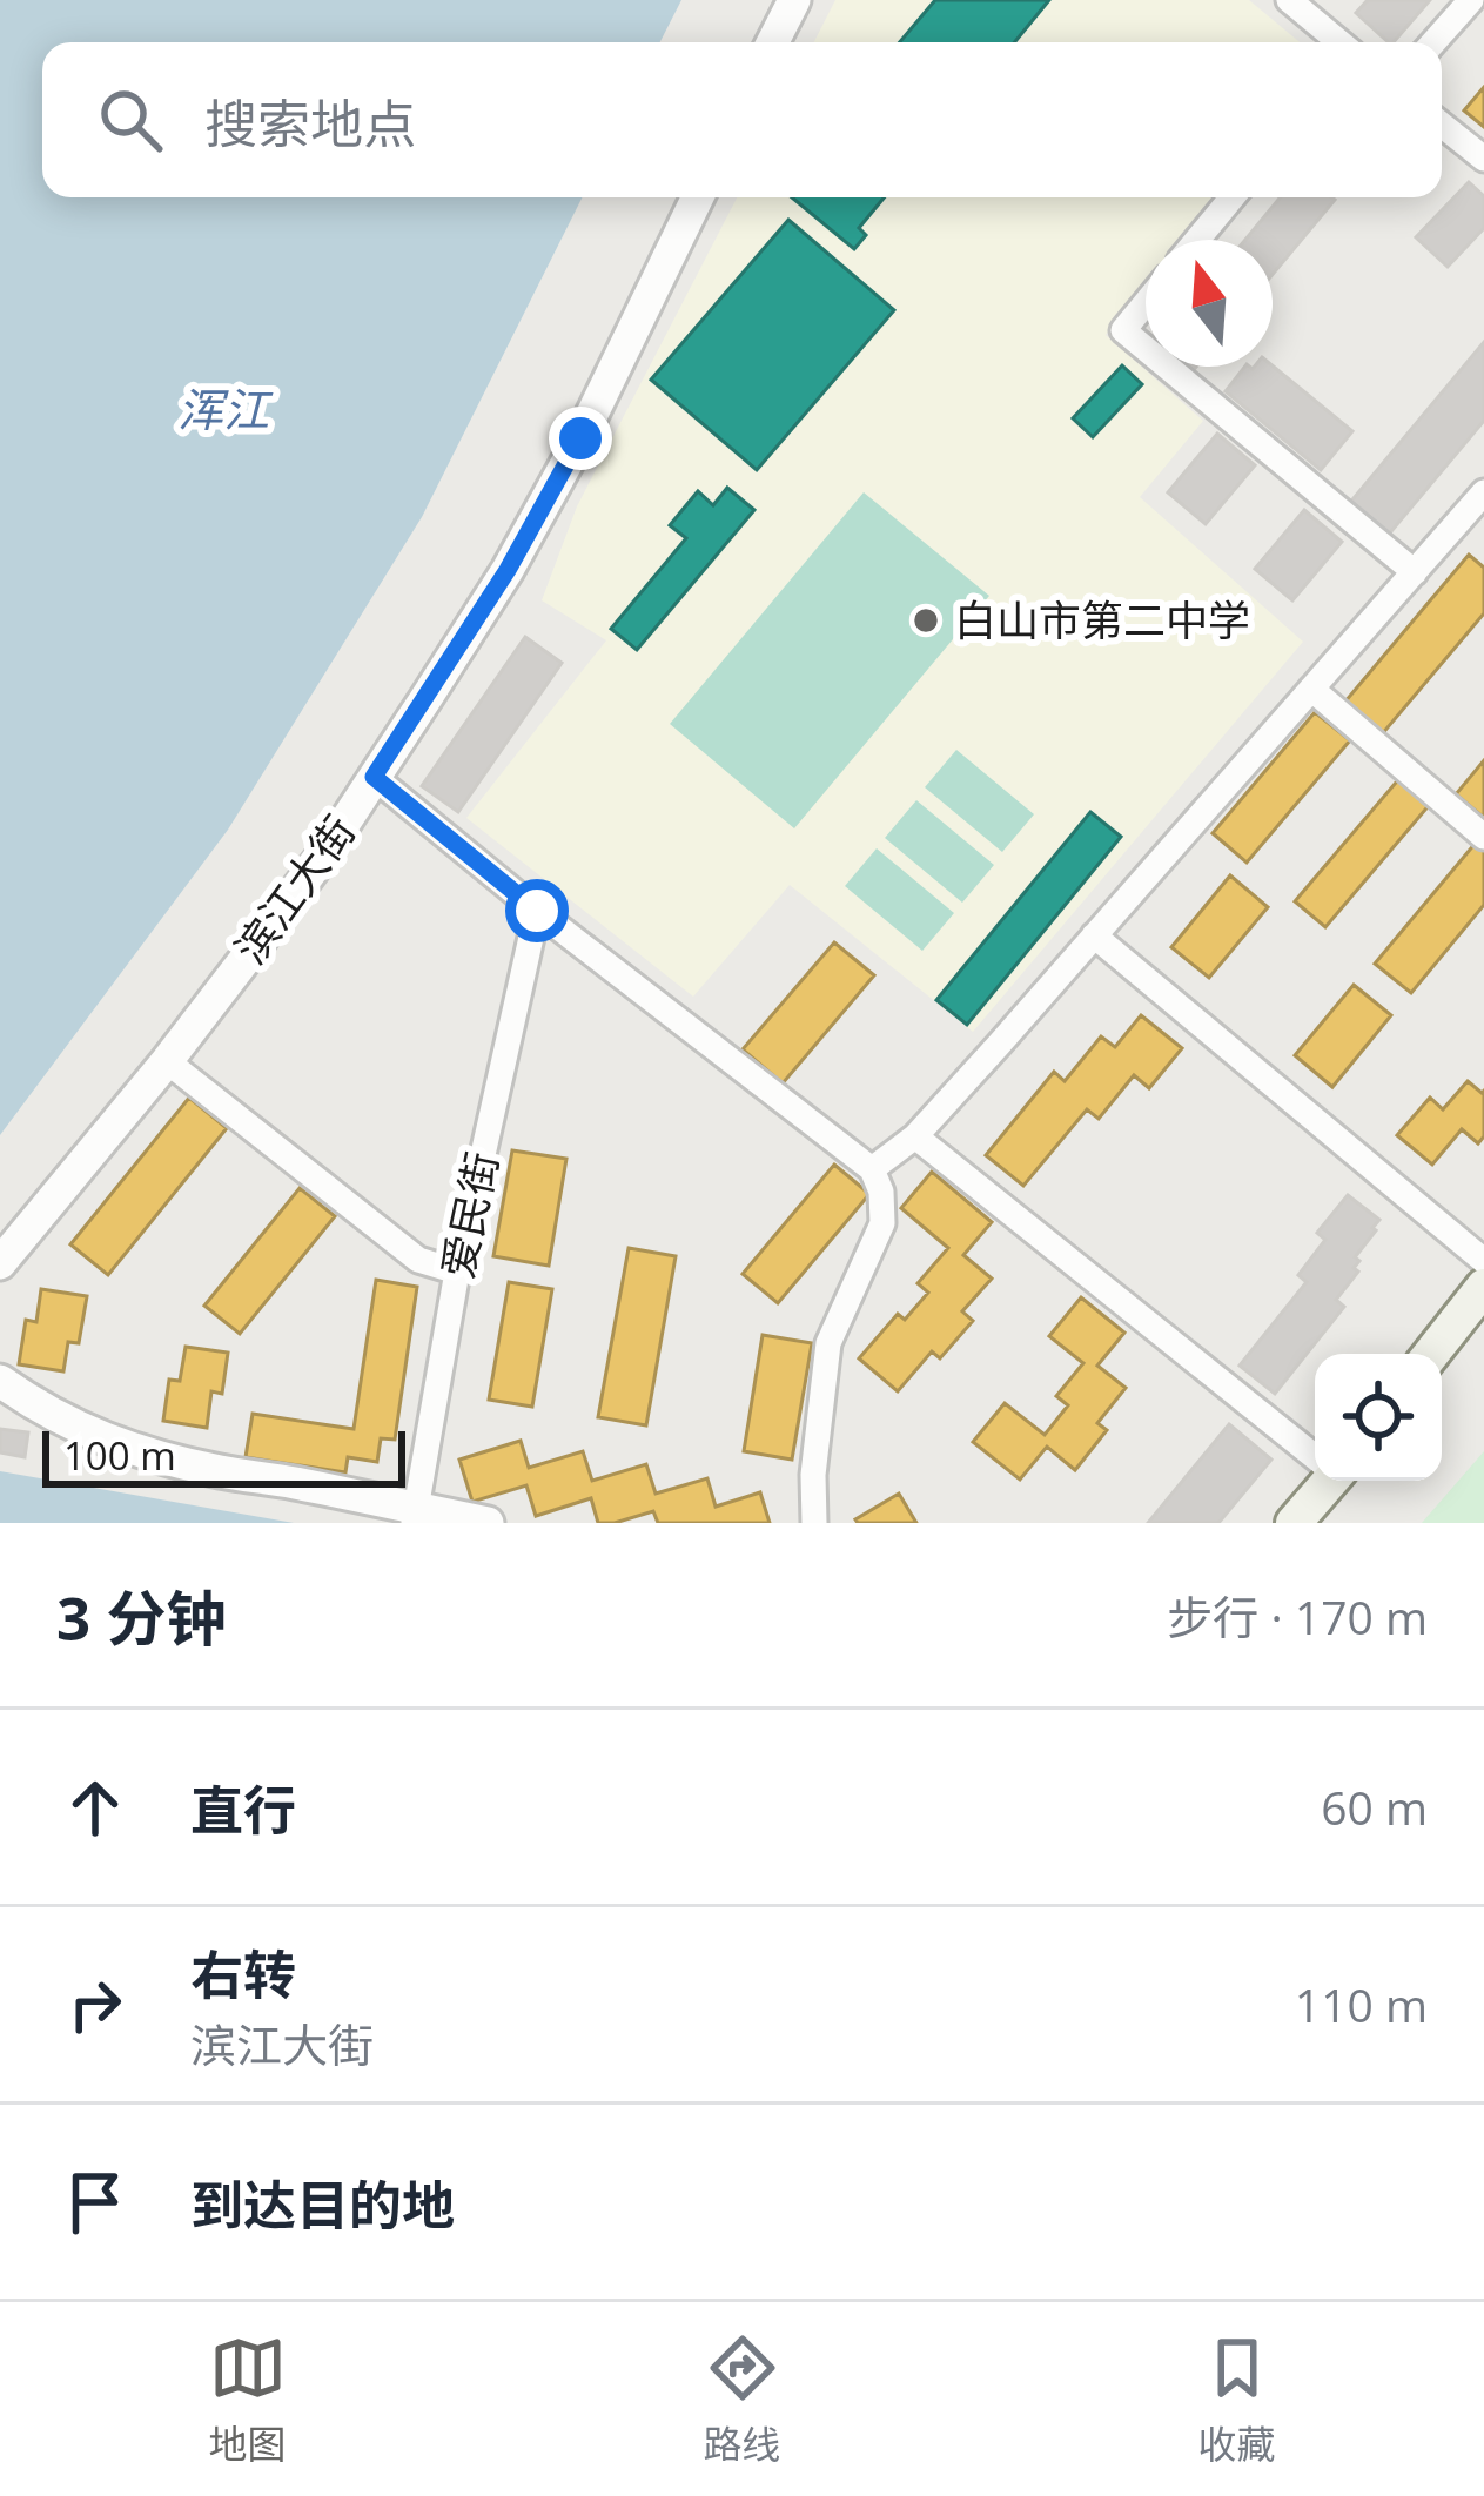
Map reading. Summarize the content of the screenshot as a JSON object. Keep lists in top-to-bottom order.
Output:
{
  "streets": {
    "street": ["滨江大街", "爱民街"]
  },
  "water": ["浑江"],
  "places": ["白山市第二中学"],
  "scale_bar": "100 m",
  "north": "top",
  "page": {
    "search": "搜索地点",
    "scale": "100 m",
    "heading": ["3 分钟", "步行 · 170 m"],
    "list": [
      ["直行", "60 m"],
      ["右转", "滨江大街", "110 m"],
      "到达目的地"
    ],
    "nav": ["地图", "路线", "收藏"]
  }
}
